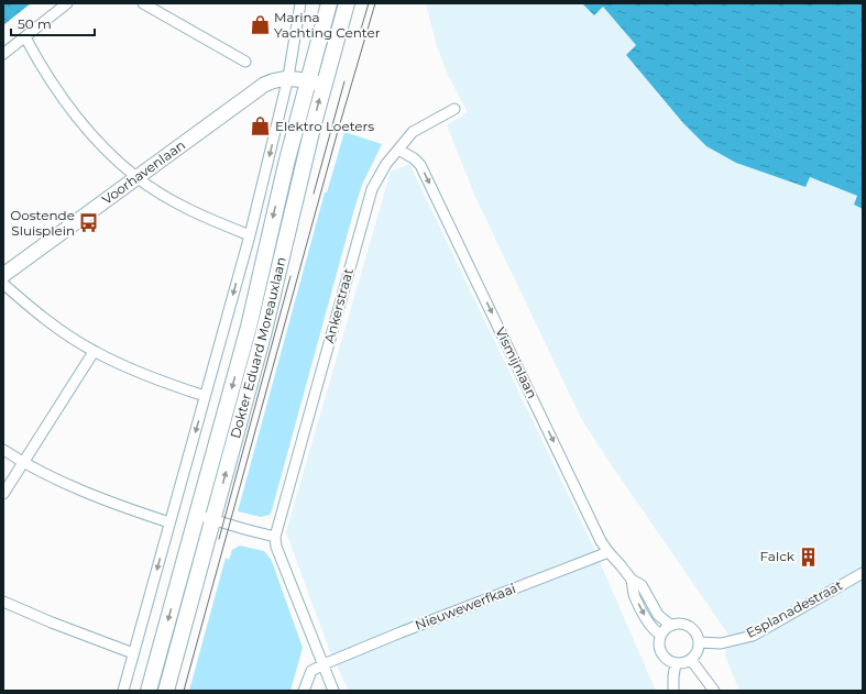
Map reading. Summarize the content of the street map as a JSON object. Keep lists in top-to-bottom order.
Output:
{
  "streets": {
    "main road": ["Dokter Eduard Moreauxlaan"],
    "street": [
      "Voorhavenlaan",
      "Ankerstraat",
      "Vismijnlaan",
      "Nieuwewerfkaai",
      "Esplanadestraat"
    ]
  },
  "crossings": [
    ["Ankerstraat", "Vismijnlaan"],
    ["Vismijnlaan", "Nieuwewerfkaai"],
    ["Vismijnlaan", "Esplanadestraat"]
  ],
  "one_way": ["Vismijnlaan"],
  "places": {
    "shop": ["Marina Yachting Center", "Elektro Loeters"],
    "bus stop": ["Oostende Sluisplein"],
    "building": ["Falck"]
  },
  "scale_bar": "50 m"
}
